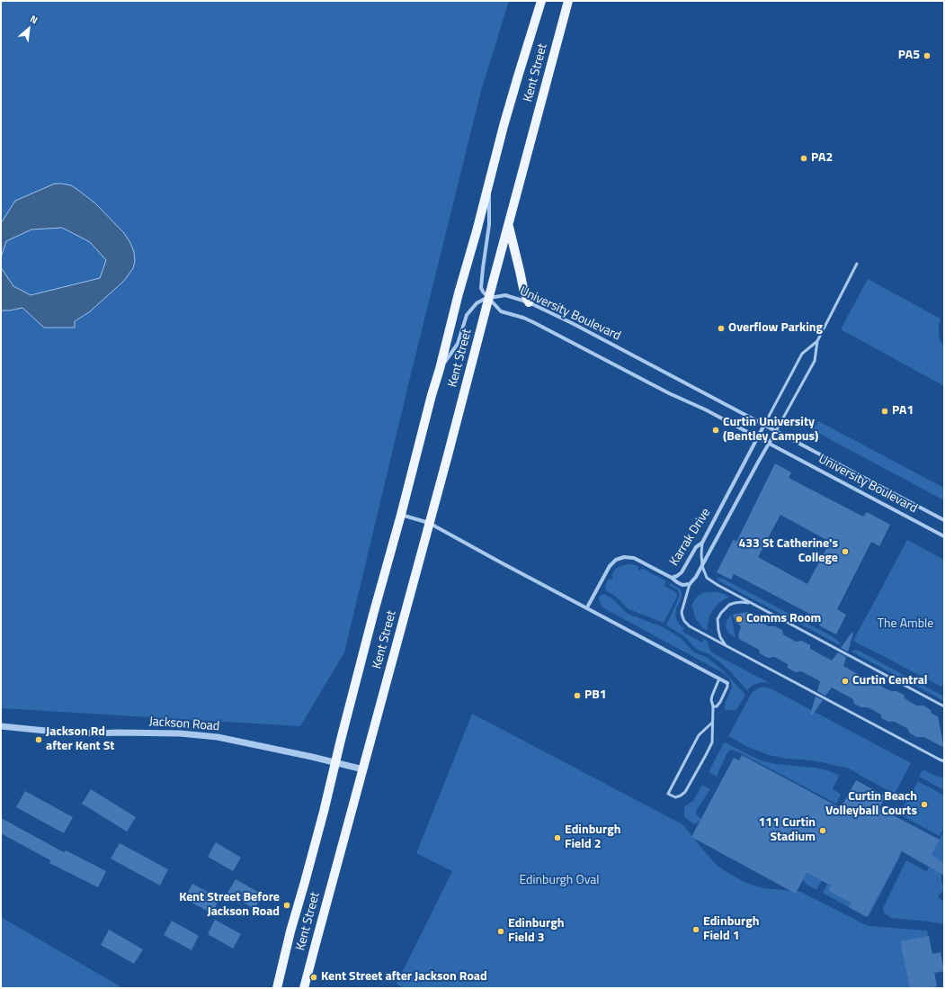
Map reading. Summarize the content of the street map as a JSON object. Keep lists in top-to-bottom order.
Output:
{
  "streets": {
    "main road": ["Kent Street"],
    "street": ["University Boulevard", "Karrak Drive", "Jackson Road"]
  },
  "crossings": [
    ["Kent Street", "University Boulevard"],
    ["Kent Street", "Jackson Road"],
    ["University Boulevard", "Karrak Drive"]
  ],
  "parks": ["The Amble", "Edinburgh Oval"],
  "places": [
    "PA5",
    "PA2",
    "Overflow Parking",
    "PA1",
    "Curtin University (Bentley Campus)",
    "433 St Catherine's College",
    "Comms Room",
    "Curtin Central",
    "PB1",
    "Jackson Rd after Kent St",
    "Curtin Beach Volleyball Courts",
    "111 Curtin Stadium",
    "Edinburgh Field 2",
    "Kent Street Before Jackson Road",
    "Edinburgh Field 1",
    "Edinburgh Field 3",
    "Kent Street after Jackson Road"
  ],
  "north": "top right"
}
